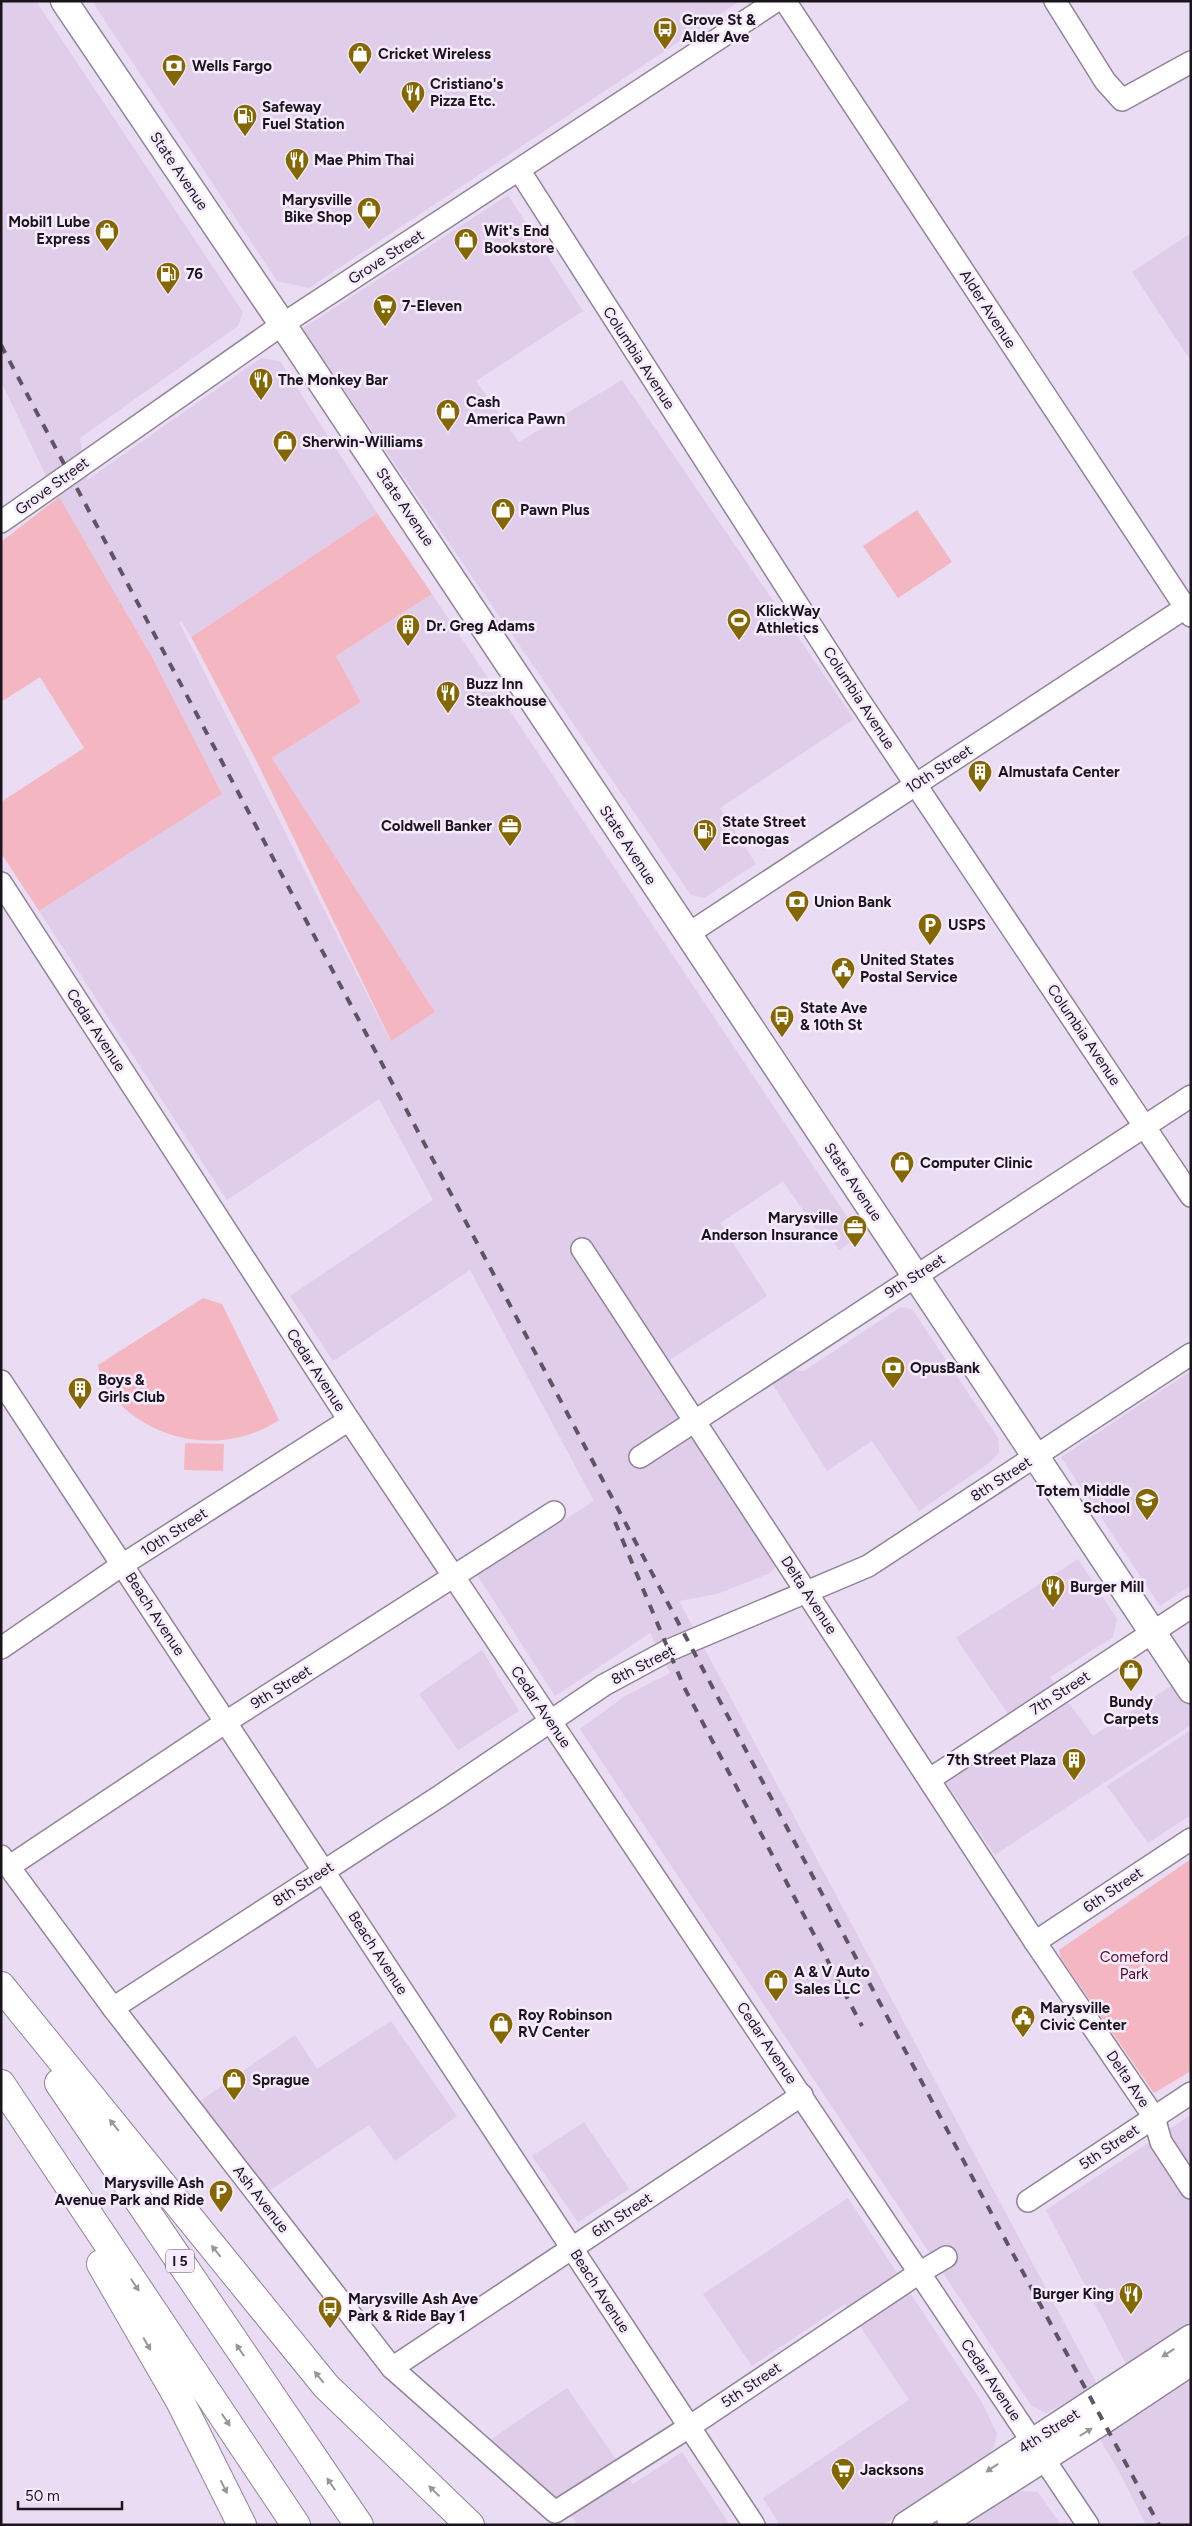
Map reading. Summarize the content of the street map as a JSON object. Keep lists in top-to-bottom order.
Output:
{
  "streets": {
    "highway": ["I 5"],
    "main road": ["State Avenue", "4th Street"],
    "street": [
      "Grove Street",
      "Alder Avenue",
      "Columbia Avenue",
      "10th Street",
      "Cedar Avenue",
      "9th Street",
      "8th Street",
      "Delta Avenue",
      "Beach Avenue",
      "7th Street",
      "6th Street",
      "Delta Ave",
      "5th Street",
      "Ash Avenue"
    ]
  },
  "crossings": [
    ["State Avenue", "Grove Street"],
    ["State Avenue", "10th Street"],
    ["State Avenue", "9th Street"],
    ["State Avenue", "8th Street"],
    ["State Avenue", "7th Street"],
    ["Grove Street", "Columbia Avenue"],
    ["Alder Avenue", "10th Street"],
    ["Columbia Avenue", "10th Street"],
    ["Columbia Avenue", "9th Street"],
    ["10th Street", "Cedar Avenue"],
    ["10th Street", "Beach Avenue"],
    ["Cedar Avenue", "9th Street"],
    ["Cedar Avenue", "8th Street"],
    ["Cedar Avenue", "6th Street"],
    ["Cedar Avenue", "5th Street"],
    ["Cedar Avenue", "4th Street"],
    ["9th Street", "Delta Avenue"],
    ["9th Street", "Beach Avenue"],
    ["9th Street", "Ash Avenue"],
    ["8th Street", "Delta Avenue"],
    ["8th Street", "Beach Avenue"],
    ["8th Street", "Ash Avenue"],
    ["Delta Avenue", "7th Street"],
    ["Delta Avenue", "6th Street"],
    ["Delta Avenue", "Delta Ave"],
    ["Beach Avenue", "6th Street"],
    ["Beach Avenue", "5th Street"],
    ["6th Street", "Delta Ave"],
    ["6th Street", "Ash Avenue"],
    ["Delta Ave", "5th Street"],
    ["5th Street", "Ash Avenue"]
  ],
  "parks": ["Comeford Park"],
  "places": {
    "bus stop": ["Grove St & Alder Ave", "State Ave & 10th St", "Marysville Ash Ave Park & Ride Bay 1"],
    "shop": [
      "Cricket Wireless",
      "Marysville Bike Shop",
      "Mobil1 Lube Express",
      "Wit's End Bookstore",
      "Cash America Pawn",
      "Sherwin-Williams",
      "Pawn Plus",
      "Computer Clinic",
      "Bundy Carpets",
      "A & V Auto Sales LLC",
      "Roy Robinson RV Center",
      "Sprague"
    ],
    "bank": ["Wells Fargo", "Union Bank", "OpusBank"],
    "restaurant": [
      "Cristiano's Pizza Etc.",
      "Mae Phim Thai",
      "The Monkey Bar",
      "Buzz Inn Steakhouse",
      "Burger Mill",
      "Burger King"
    ],
    "fuel station": ["Safeway Fuel Station", "76", "State Street Econogas"],
    "supermarket": ["7-Eleven", "Jacksons"],
    "sports": ["KlickWay Athletics"],
    "building": [
      "Dr. Greg Adams",
      "Almustafa Center",
      "Boys & Girls Club",
      "7th Street Plaza"
    ],
    "office": ["Coldwell Banker", "Marysville Anderson Insurance"],
    "parking": ["USPS", "Marysville Ash Avenue Park and Ride"],
    "public building": ["United States Postal Service", "Marysville Civic Center"],
    "school or university": ["Totem Middle School"]
  },
  "scale_bar": "50 m"
}
